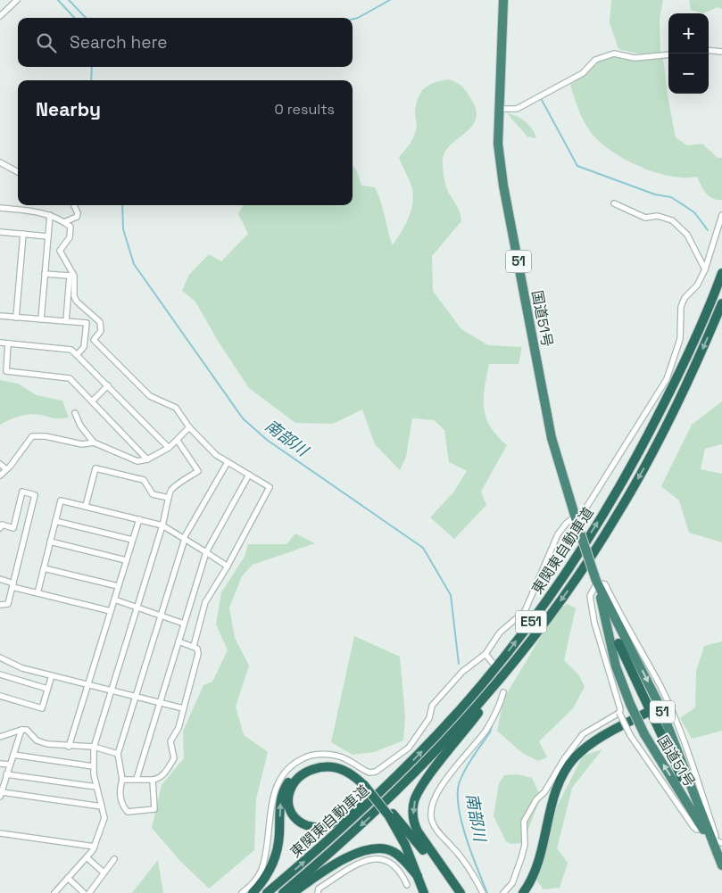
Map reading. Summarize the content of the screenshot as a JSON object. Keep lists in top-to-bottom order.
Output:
{
  "streets": {
    "highway": [
      "51",
      "国道51号",
      "東関東自動車道",
      "E51"
    ]
  },
  "water": ["南部川"],
  "page": {
    "map_buttons": ["+", "−"],
    "search": "Search here",
    "heading": ["Nearby", "0 results"]
  }
}
